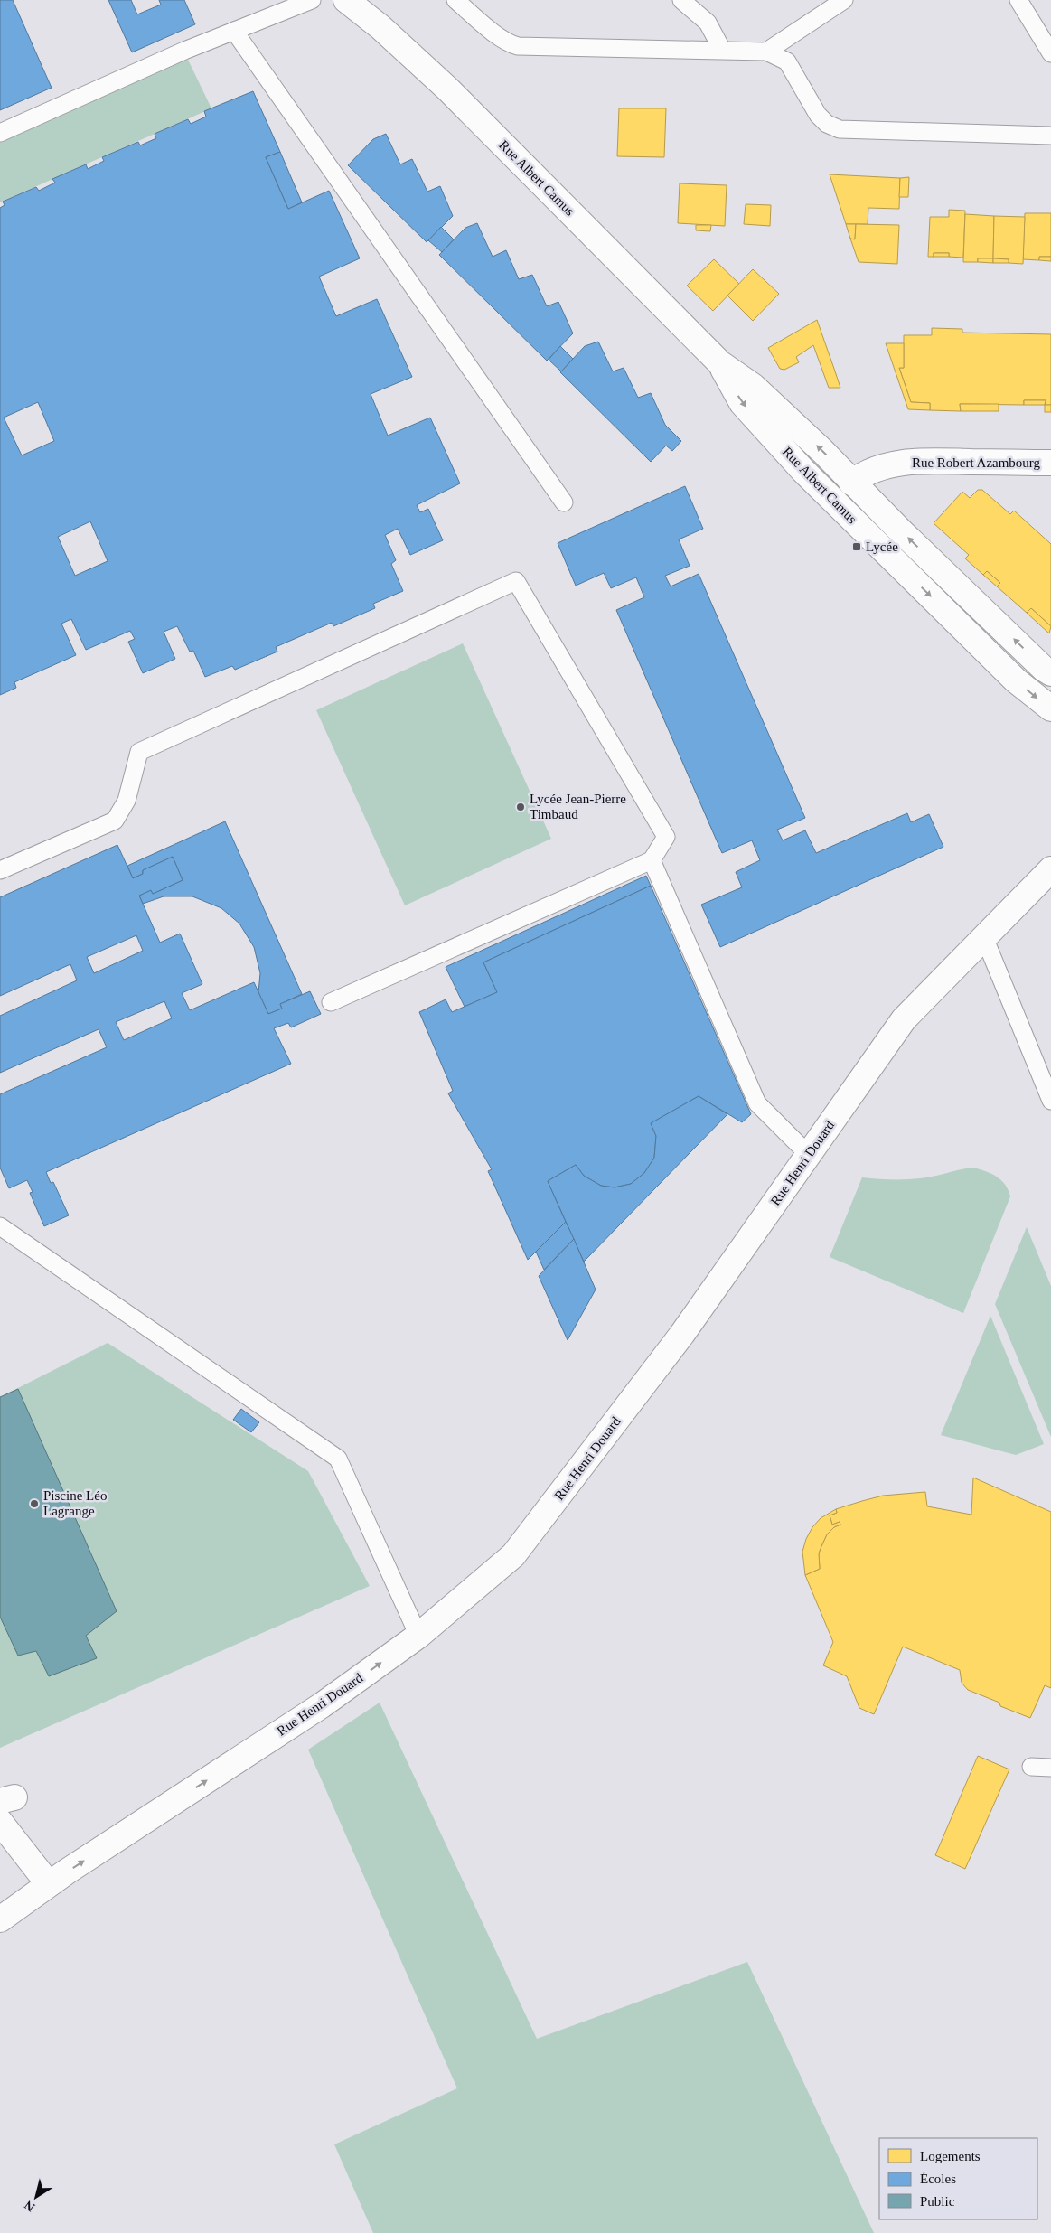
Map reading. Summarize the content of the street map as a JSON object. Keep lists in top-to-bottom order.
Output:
{
  "streets": {
    "street": ["Rue Albert Camus", "Rue Robert Azambourg", "Rue Henri Douard"]
  },
  "crossings": [
    ["Rue Albert Camus", "Rue Robert Azambourg"]
  ],
  "places": {
    "transit": ["Lycée"],
    "other": ["Lycée Jean-Pierre Timbaud", "Piscine Léo Lagrange"]
  },
  "legend": ["Logements", "Écoles", "Public"],
  "north": "bottom left"
}
